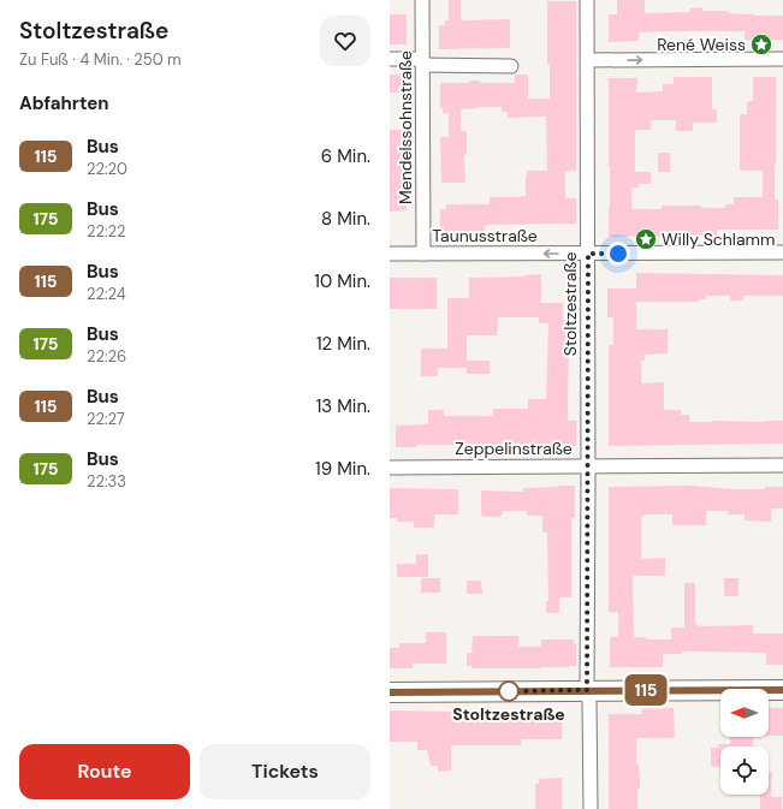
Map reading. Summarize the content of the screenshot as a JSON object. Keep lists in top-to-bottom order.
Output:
{
  "streets": {
    "street": [
      "Mendelssohnstraße",
      "Taunusstraße",
      "Stoltzestraße",
      "Zeppelinstraße"
    ]
  },
  "crossings": [
    ["Mendelssohnstraße", "Taunusstraße"],
    ["Taunusstraße", "Stoltzestraße"],
    ["Stoltzestraße", "Zeppelinstraße"]
  ],
  "one_way": ["Taunusstraße"],
  "places": {
    "place": ["René Weiss", "Willy Schlamm"],
    "other": ["Stoltzestraße"]
  },
  "lines": ["bus line 115"],
  "north": "left",
  "page": {
    "heading": [
      ["Stoltzestraße", "Zu Fuß · 4 Min. · 250 m"],
      "Abfahrten"
    ],
    "on_map": "115",
    "list": [
      {
        "mark": "115",
        "name": "Bus",
        "note": "22:20",
        "value": "6 Min."
      },
      {
        "mark": "175",
        "name": "Bus",
        "note": "22:22",
        "value": "8 Min."
      },
      {
        "mark": "115",
        "name": "Bus",
        "note": "22:24",
        "value": "10 Min."
      },
      {
        "mark": "175",
        "name": "Bus",
        "note": "22:26",
        "value": "12 Min."
      },
      {
        "mark": "115",
        "name": "Bus",
        "note": "22:27",
        "value": "13 Min."
      },
      {
        "mark": "175",
        "name": "Bus",
        "note": "22:33",
        "value": "19 Min."
      }
    ],
    "buttons": ["Route", "Tickets"]
  }
}
